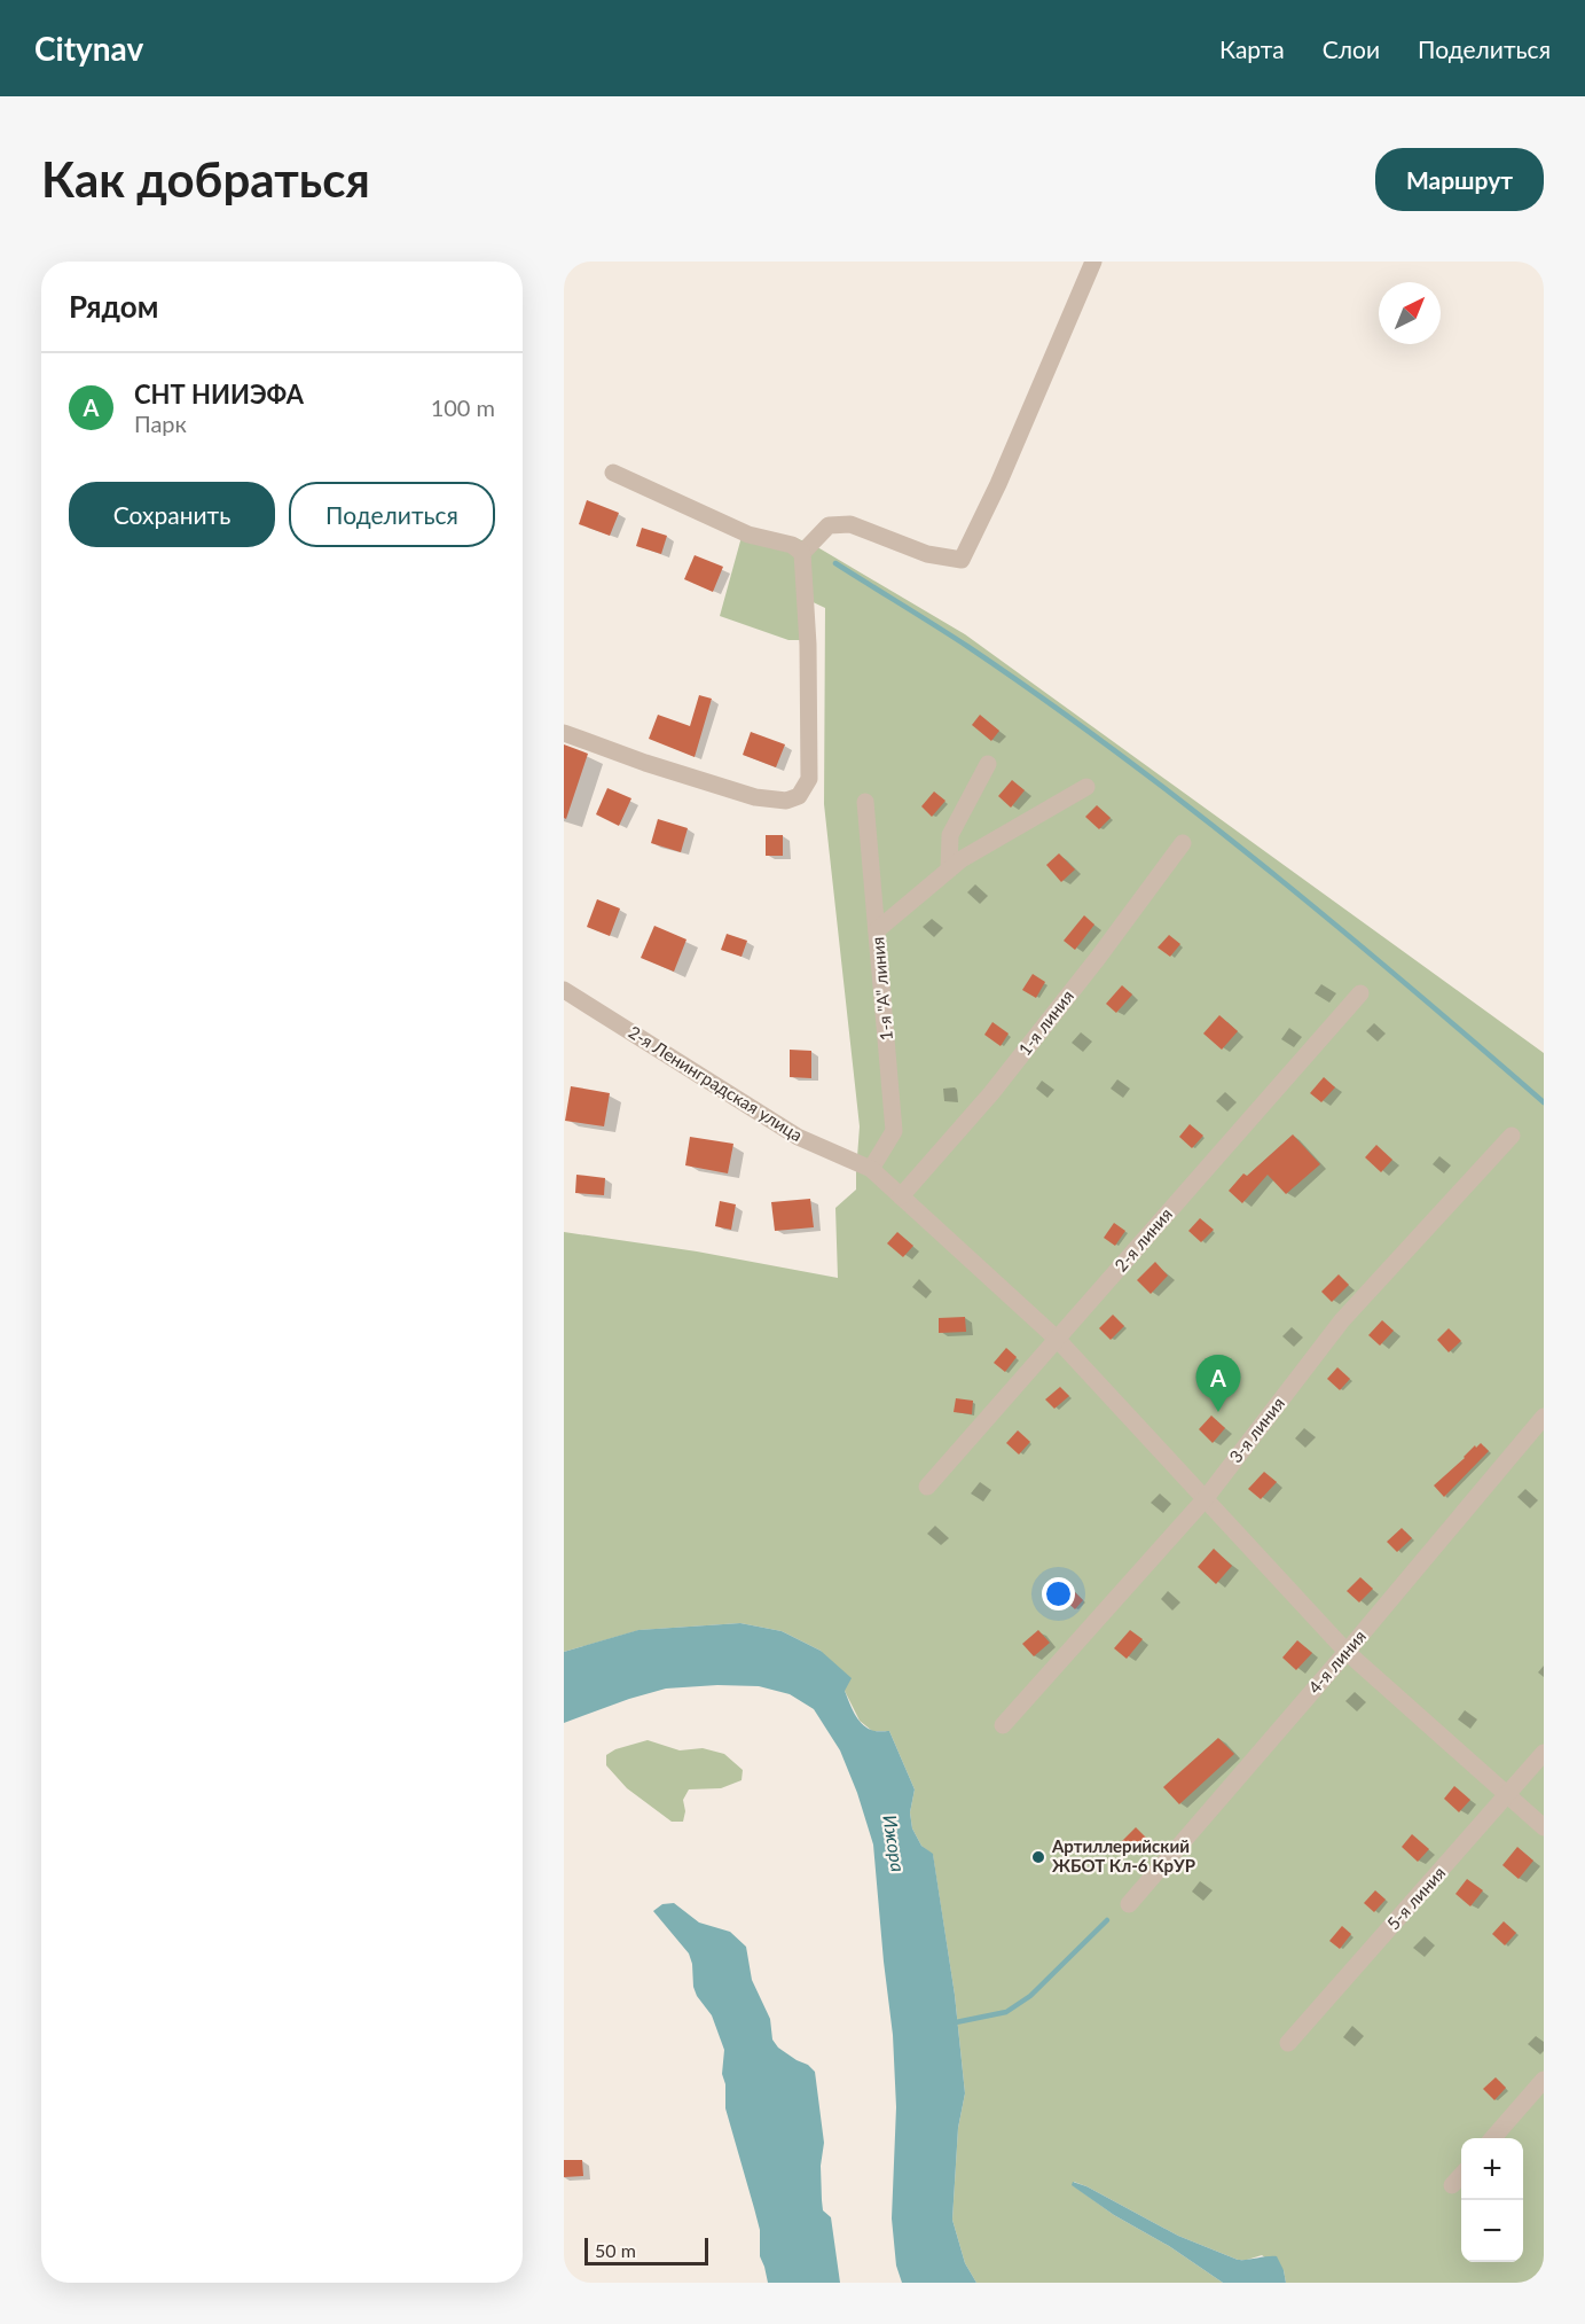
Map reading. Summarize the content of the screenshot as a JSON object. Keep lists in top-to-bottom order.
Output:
{
  "streets": {
    "street": [
      "1-я \"А\" линия",
      "1-я линия",
      "2-я Ленинградская улица",
      "2-я линия",
      "3-я линия",
      "4-я линия",
      "5-я линия"
    ]
  },
  "crossings": [
    ["1-я \"А\" линия", "2-я Ленинградская улица"],
    ["1-я линия", "2-я Ленинградская улица"],
    ["2-я Ленинградская улица", "2-я линия"],
    ["2-я Ленинградская улица", "3-я линия"],
    ["2-я Ленинградская улица", "4-я линия"],
    ["2-я Ленинградская улица", "5-я линия"]
  ],
  "water": ["Ижора"],
  "places": ["Артиллерийский ЖБОТ Кл-6 КрУР"],
  "scale_bar": "50 m",
  "north": "top right",
  "page": {
    "header": "Citynav",
    "nav": ["Карта", "Слои", "Поделиться"],
    "buttons": [
      "Маршрут",
      ["Сохранить", "Поделиться"]
    ],
    "title": "Как добраться",
    "heading": "Рядом",
    "list": [
      {
        "mark": "A",
        "name": "СНТ НИИЭФА",
        "note": "Парк",
        "value": "100 m"
      }
    ],
    "pins": "A",
    "map_buttons": ["+", "−"],
    "scale": "50 m"
  }
}
